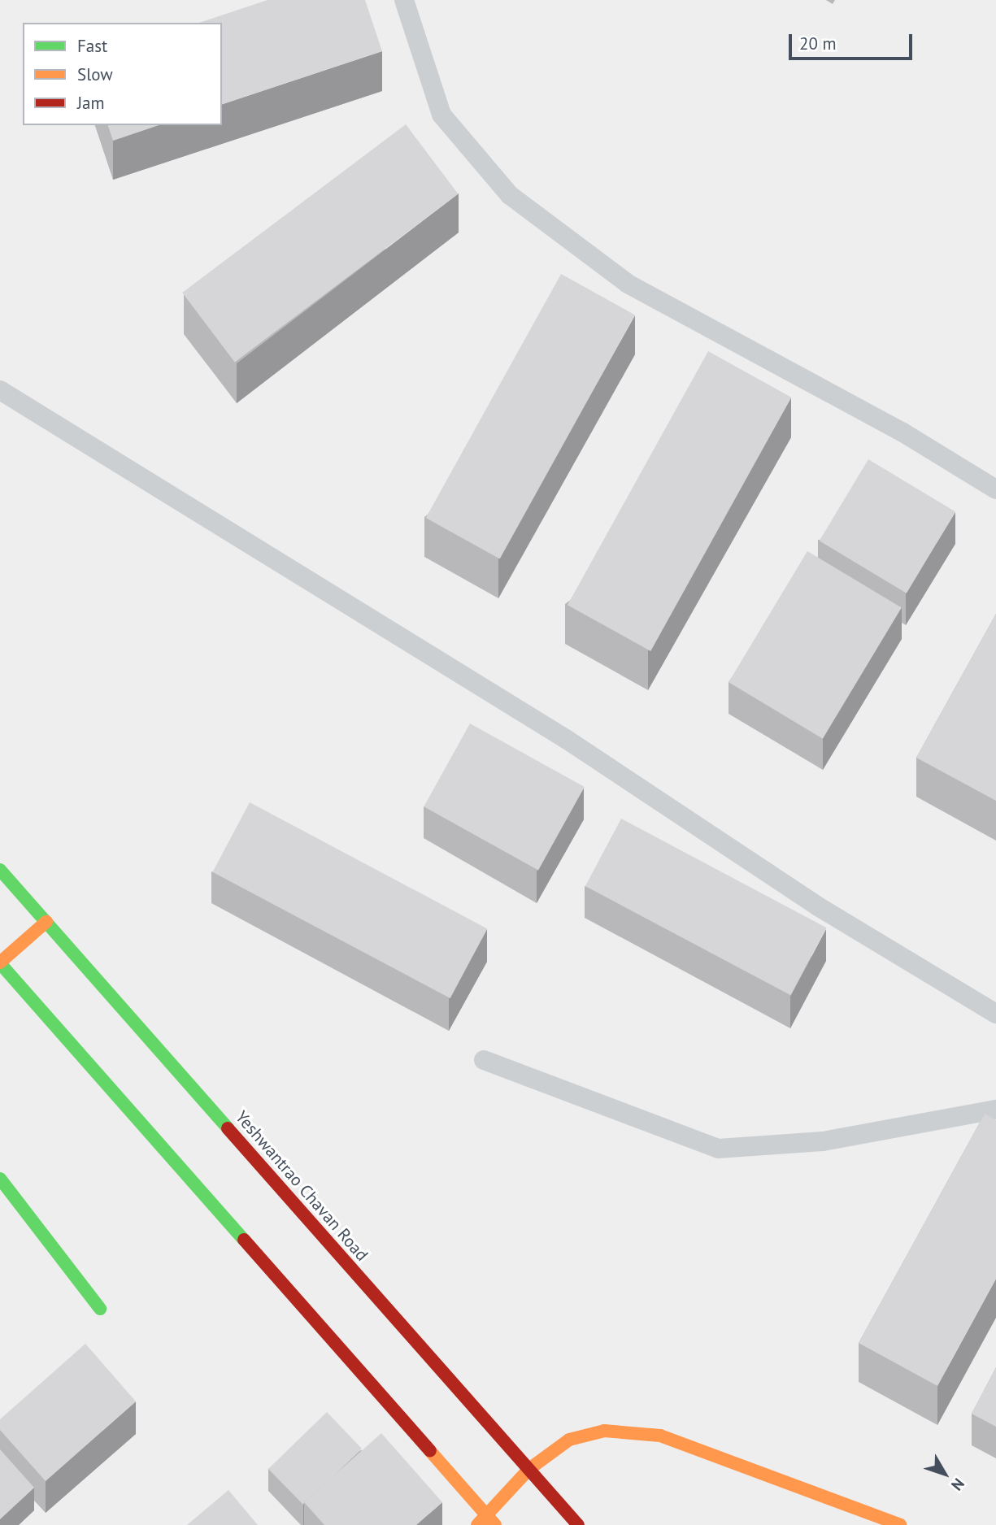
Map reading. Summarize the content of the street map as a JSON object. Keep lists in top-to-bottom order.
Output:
{
  "streets": {
    "street": ["Yeshwantrao Chavan Road"]
  },
  "legend": ["Fast", "Slow", "Jam"],
  "scale_bar": "20 m",
  "north": "bottom right"
}
